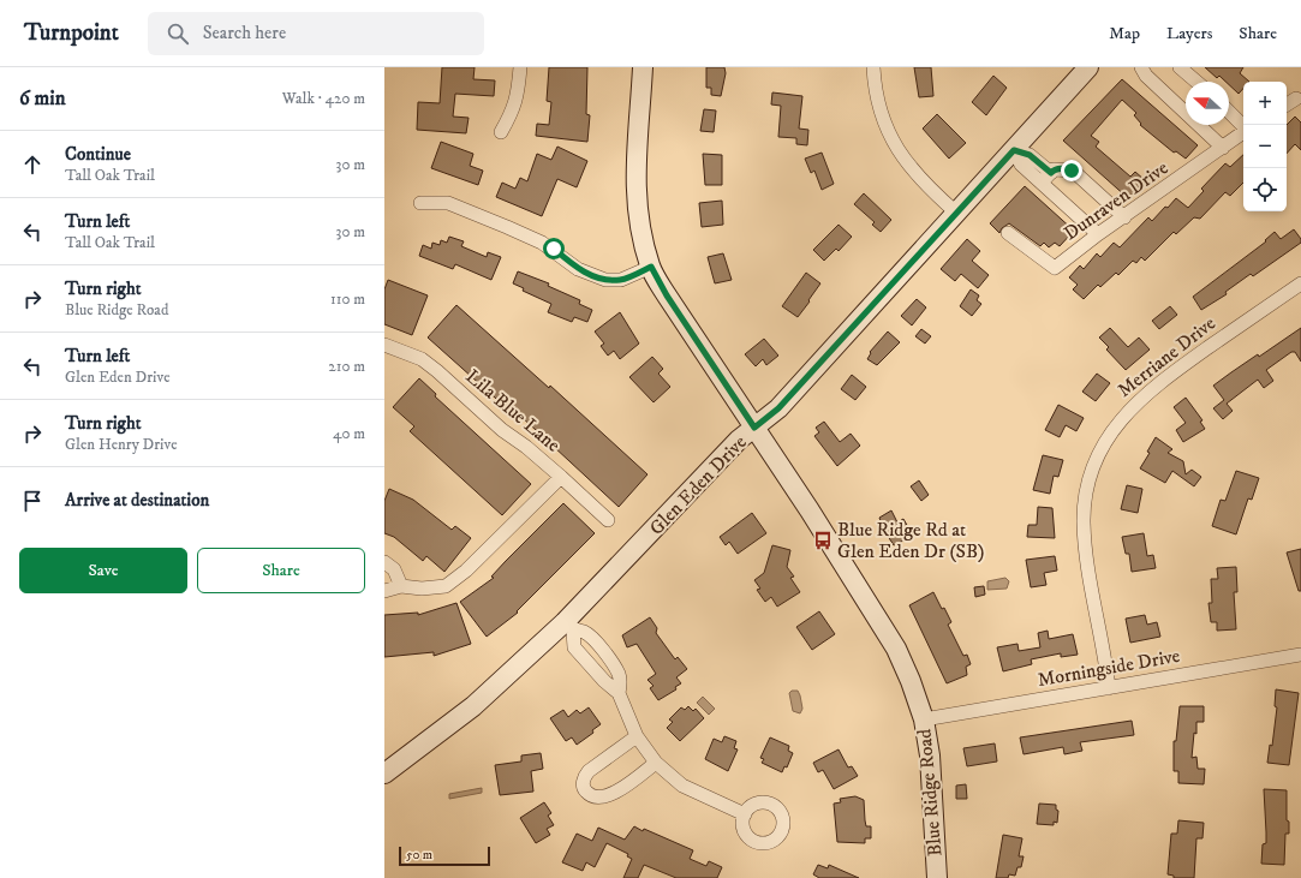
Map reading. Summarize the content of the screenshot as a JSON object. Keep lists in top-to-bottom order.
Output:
{
  "streets": {
    "main road": ["Glen Eden Drive", "Blue Ridge Road"],
    "street": [
      "Dunraven Drive",
      "Merriane Drive",
      "Lila Blue Lane",
      "Morningside Drive"
    ]
  },
  "crossings": [
    ["Merriane Drive", "Morningside Drive"],
    ["Glen Eden Drive", "Blue Ridge Road"],
    ["Morningside Drive", "Blue Ridge Road"]
  ],
  "places": {
    "bus stop": ["Blue Ridge Rd at Glen Eden Dr (SB)"]
  },
  "scale_bar": "50 m",
  "north": "left",
  "page": {
    "header": "Turnpoint",
    "search": "Search here",
    "nav": ["Map", "Layers", "Share"],
    "heading": ["6 min", "Walk · 420 m"],
    "map_buttons": ["+", "−"],
    "list": [
      ["Continue", "Tall Oak Trail", "30 m"],
      ["Turn left", "Tall Oak Trail", "30 m"],
      ["Turn right", "Blue Ridge Road", "110 m"],
      ["Turn left", "Glen Eden Drive", "210 m"],
      ["Turn right", "Glen Henry Drive", "40 m"],
      "Arrive at destination"
    ],
    "buttons": ["Save", "Share"],
    "scale": "50 m"
  }
}
